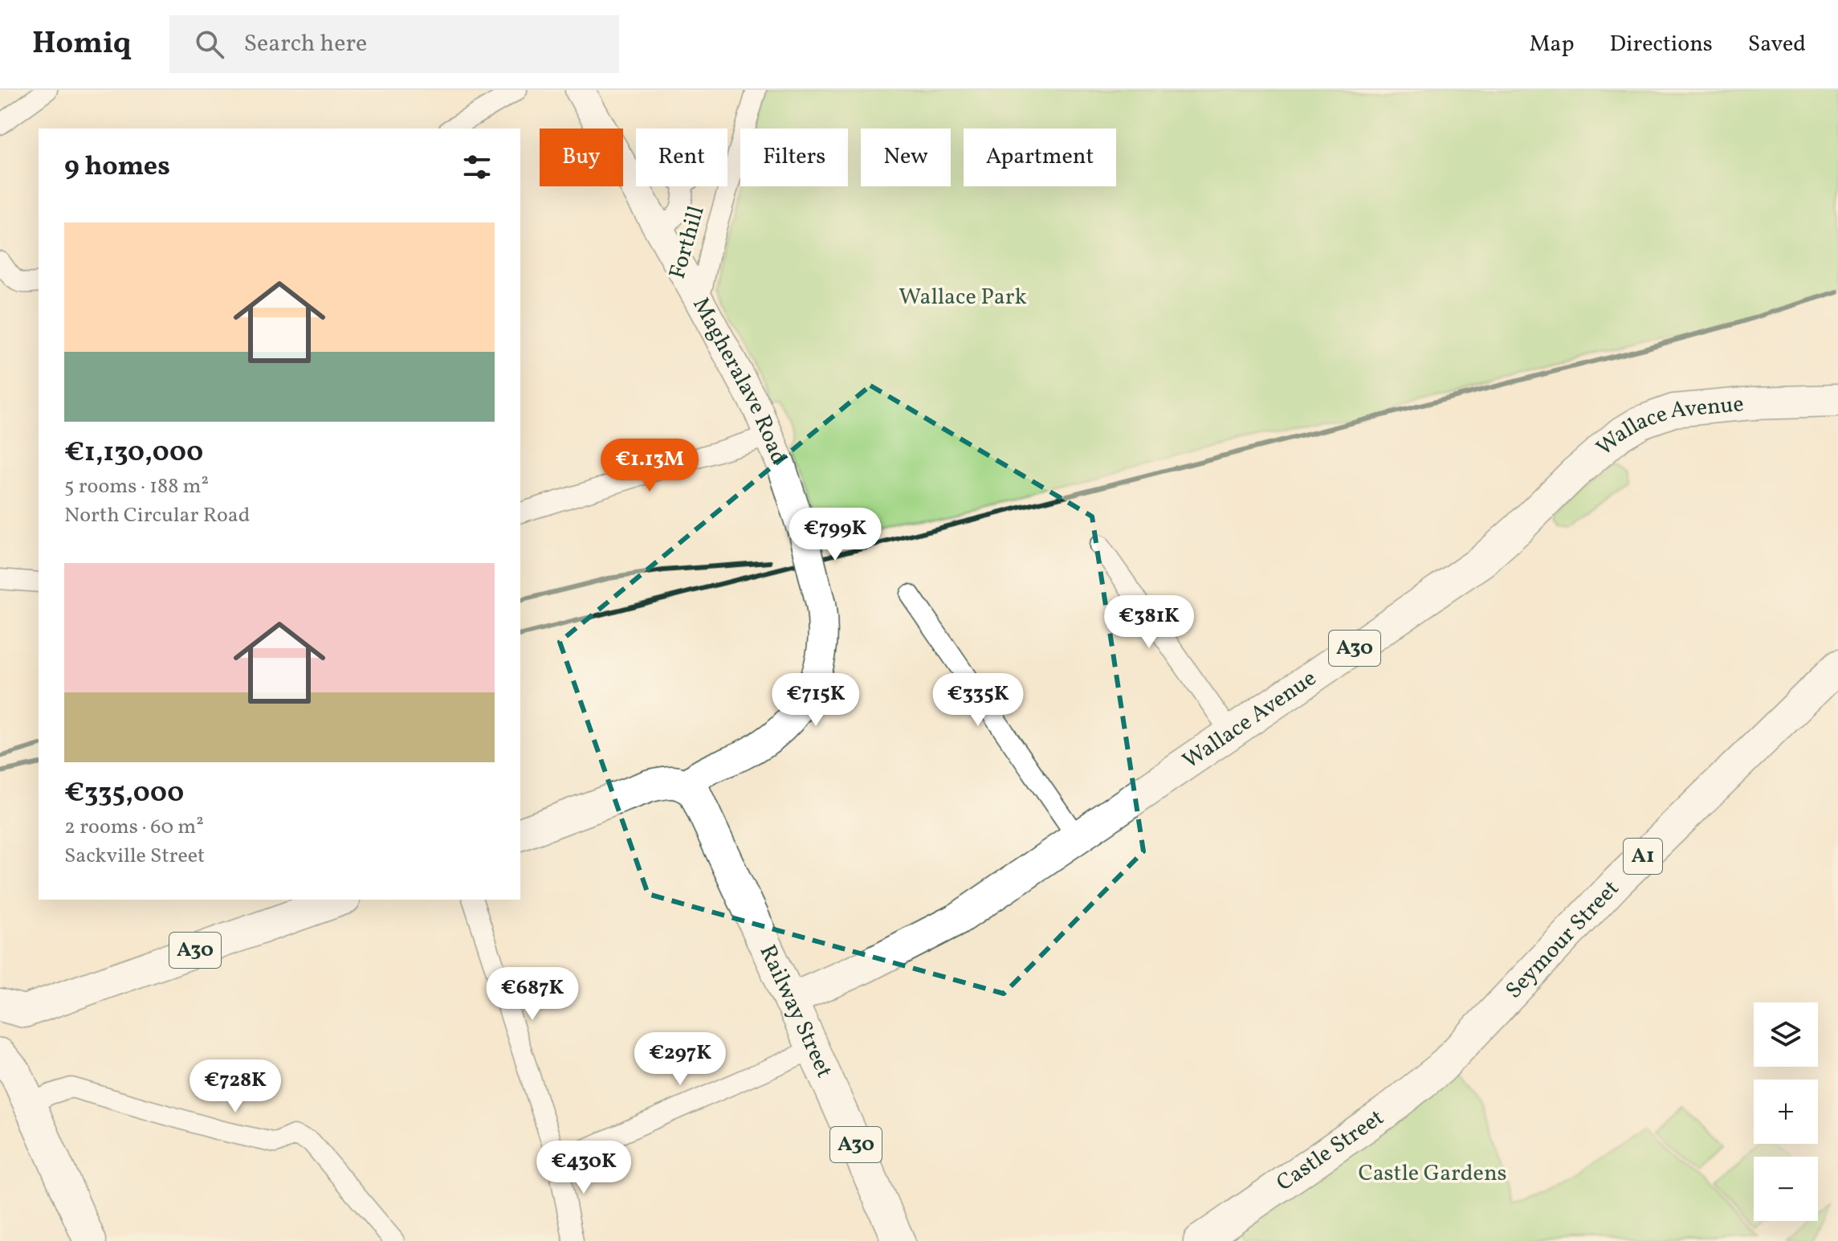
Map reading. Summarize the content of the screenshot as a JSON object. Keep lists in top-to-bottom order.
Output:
{
  "streets": {
    "main road": [
      "Wallace Avenue",
      "A30",
      "A1",
      "Seymour Street",
      "Railway Street",
      "Castle Street"
    ],
    "street": ["Forthill", "Magheralave Road"]
  },
  "crossings": [
    ["Forthill", "Magheralave Road"],
    ["Magheralave Road", "Railway Street"],
    ["Wallace Avenue", "Railway Street"],
    ["Seymour Street", "Castle Street"]
  ],
  "parks": ["Wallace Park", "Castle Gardens"],
  "page": {
    "header": "Homiq",
    "search": "Search here",
    "nav": ["Map", "Directions", "Saved"],
    "chip": [
      "Buy",
      "Rent",
      "Filters",
      "New",
      "Apartment"
    ],
    "heading": "9 homes",
    "list": [
      {
        "name": "€1,130,000",
        "note": "5 rooms · 188 m² · North Circular Road"
      },
      {
        "name": "€335,000",
        "note": "2 rooms · 60 m² · Sackville Street"
      }
    ],
    "price": [
      "€1.13M",
      "€799K",
      "€381K",
      "€715K",
      "€335K",
      "€687K",
      "€297K",
      "€728K",
      "€430K"
    ],
    "map_buttons": ["+", "−"]
  }
}
